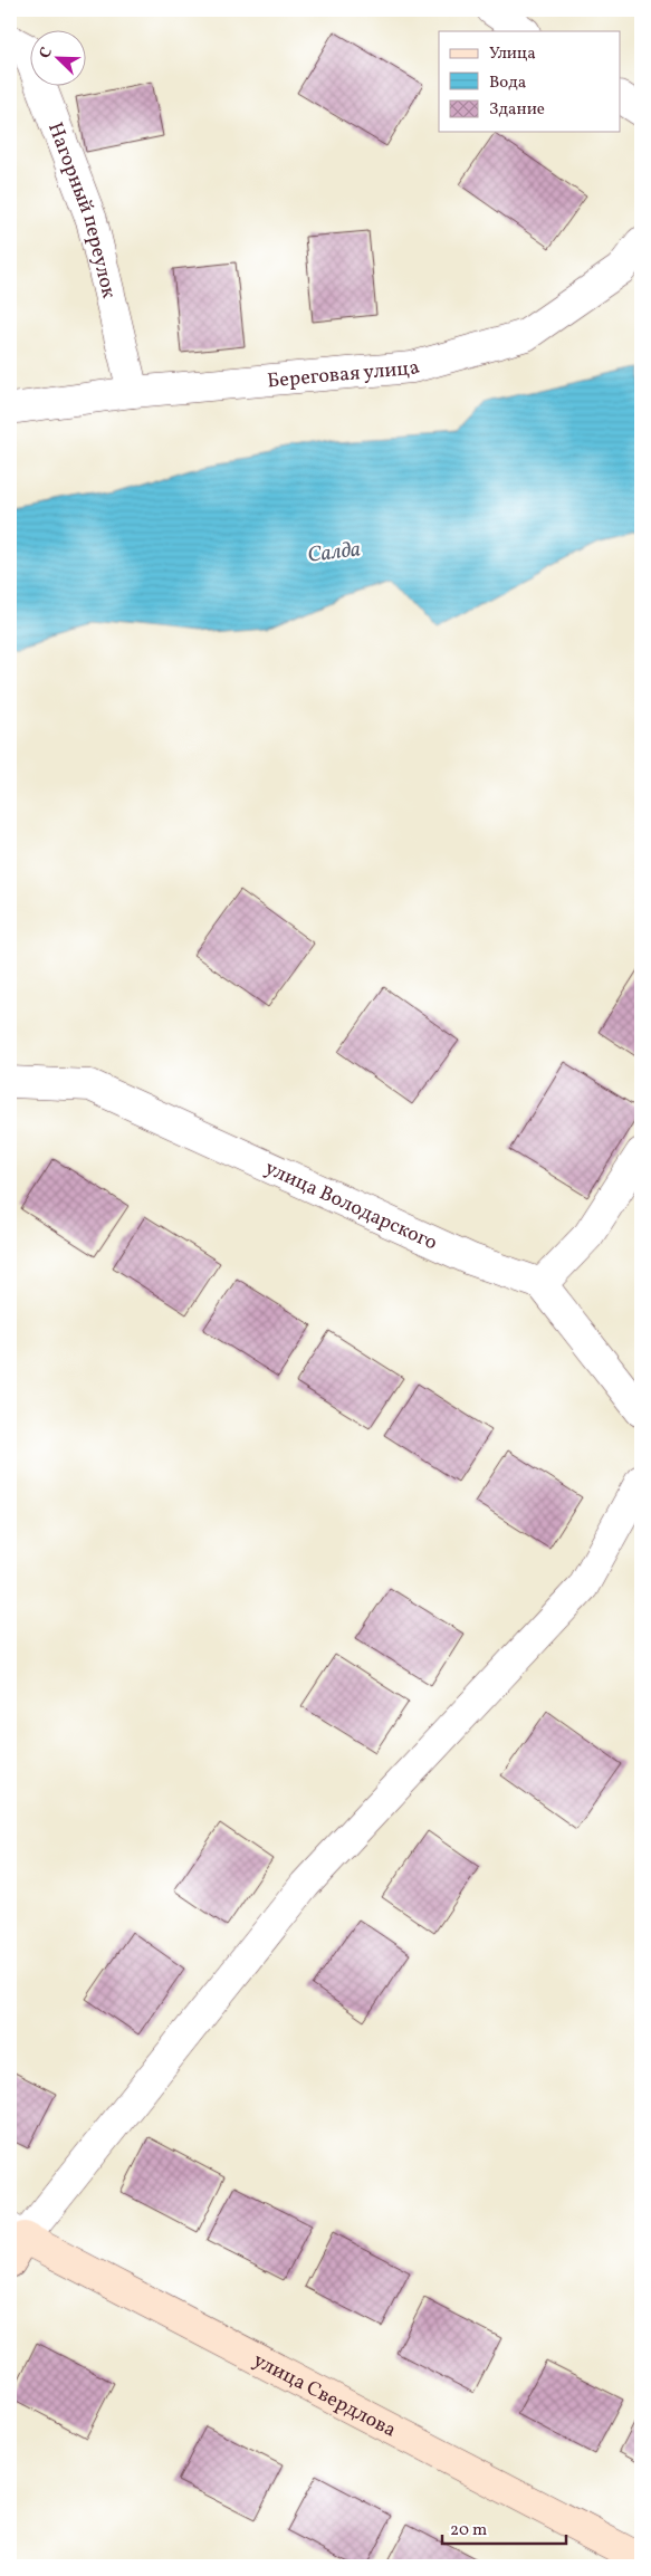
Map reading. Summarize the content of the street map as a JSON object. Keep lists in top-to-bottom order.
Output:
{
  "streets": {
    "street": [
      "Нагорный переулок",
      "Береговая улица",
      "улица Володарского",
      "улица Свердлова"
    ]
  },
  "crossings": [
    ["Нагорный переулок", "Береговая улица"]
  ],
  "water": ["Салда"],
  "legend": ["Улица", "Вода", "Здание"],
  "scale_bar": "20 m",
  "north": "top left"
}
